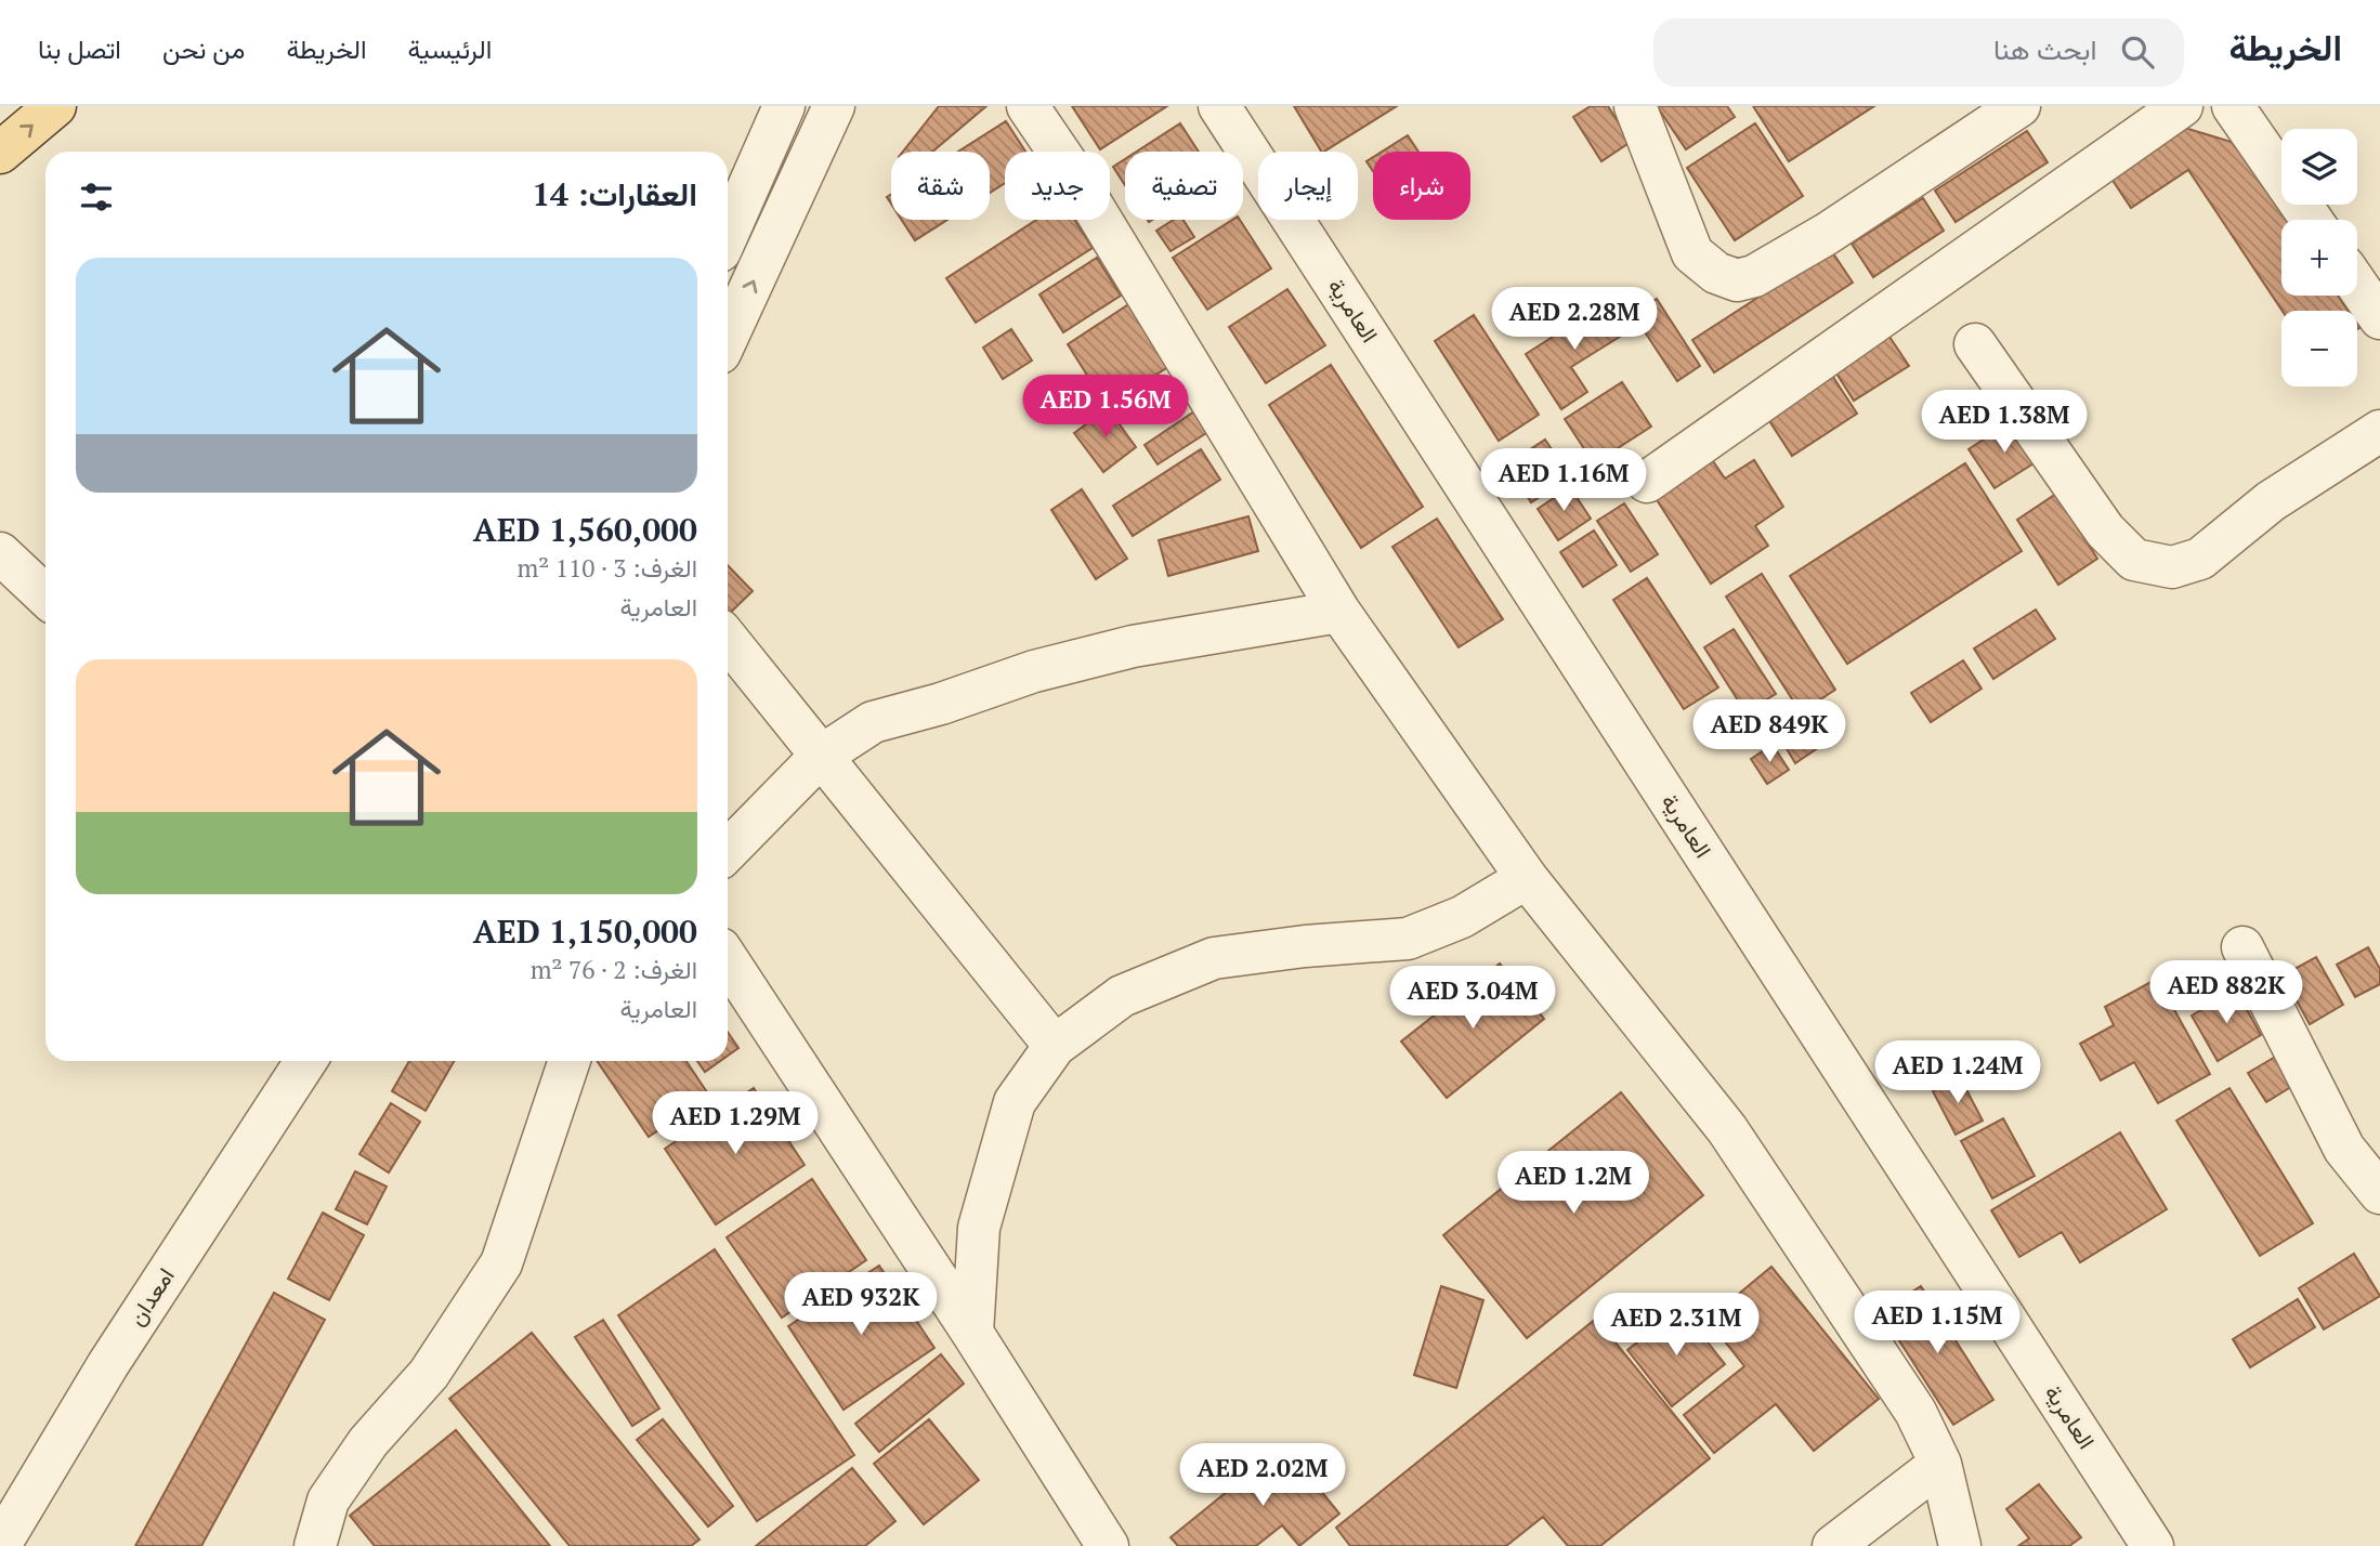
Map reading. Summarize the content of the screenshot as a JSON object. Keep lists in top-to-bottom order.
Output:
{
  "streets": {
    "street": ["العامرية", "امعدان"]
  },
  "page": {
    "header": "الخريطة",
    "search": "ابحث هنا",
    "nav": [
      "الرئيسية",
      "الخريطة",
      "من نحن",
      "اتصل بنا"
    ],
    "map_buttons": ["+", "−"],
    "chip": [
      "شراء",
      "إيجار",
      "تصفية",
      "جديد",
      "شقة"
    ],
    "heading": "العقارات: 14",
    "list": [
      {
        "name": "AED 1,560,000",
        "note": "الغرف: 3 · 110 m² · العامرية"
      },
      {
        "name": "AED 1,150,000",
        "note": "الغرف: 2 · 76 m² · العامرية"
      }
    ],
    "price": [
      "AED 2.28M",
      "AED 1.56M",
      "AED 1.38M",
      "AED 1.16M",
      "AED 849K",
      "AED 882K",
      "AED 3.04M",
      "AED 1.24M",
      "AED 1.29M",
      "AED 1.2M",
      "AED 932K",
      "AED 1.15M",
      "AED 2.31M",
      "AED 2.02M"
    ]
  }
}
